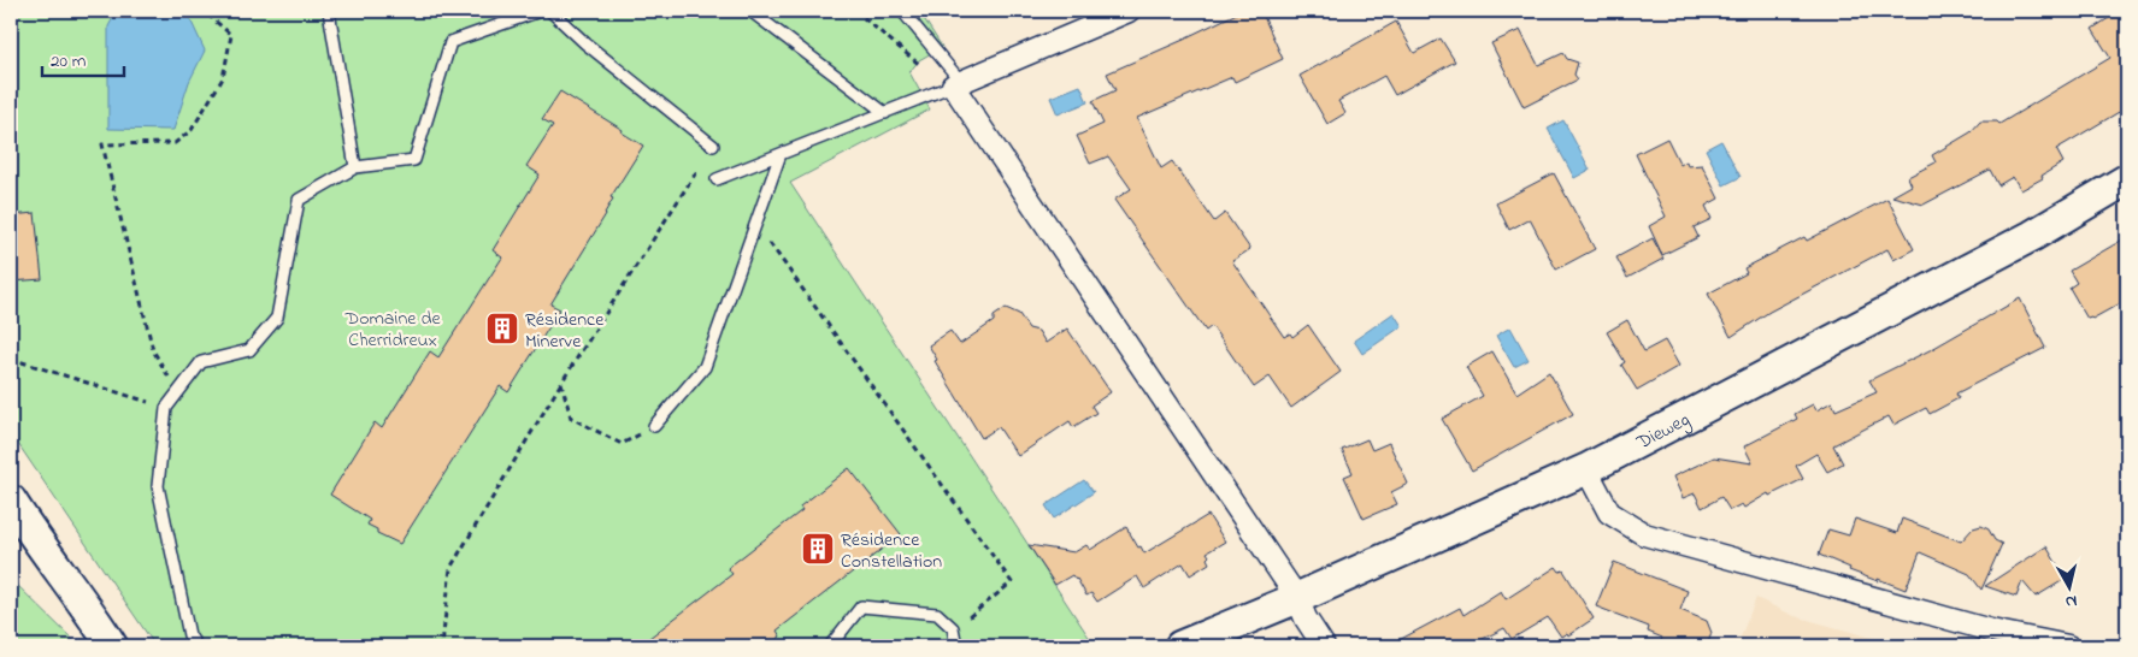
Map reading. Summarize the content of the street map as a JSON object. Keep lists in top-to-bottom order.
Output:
{
  "streets": {
    "street": ["Dieweg"]
  },
  "parks": ["Domaine de Cherridreux"],
  "places": {
    "building": ["Résidence Minerve", "Résidence Constellation"]
  },
  "scale_bar": "20 m",
  "north": "bottom"
}
